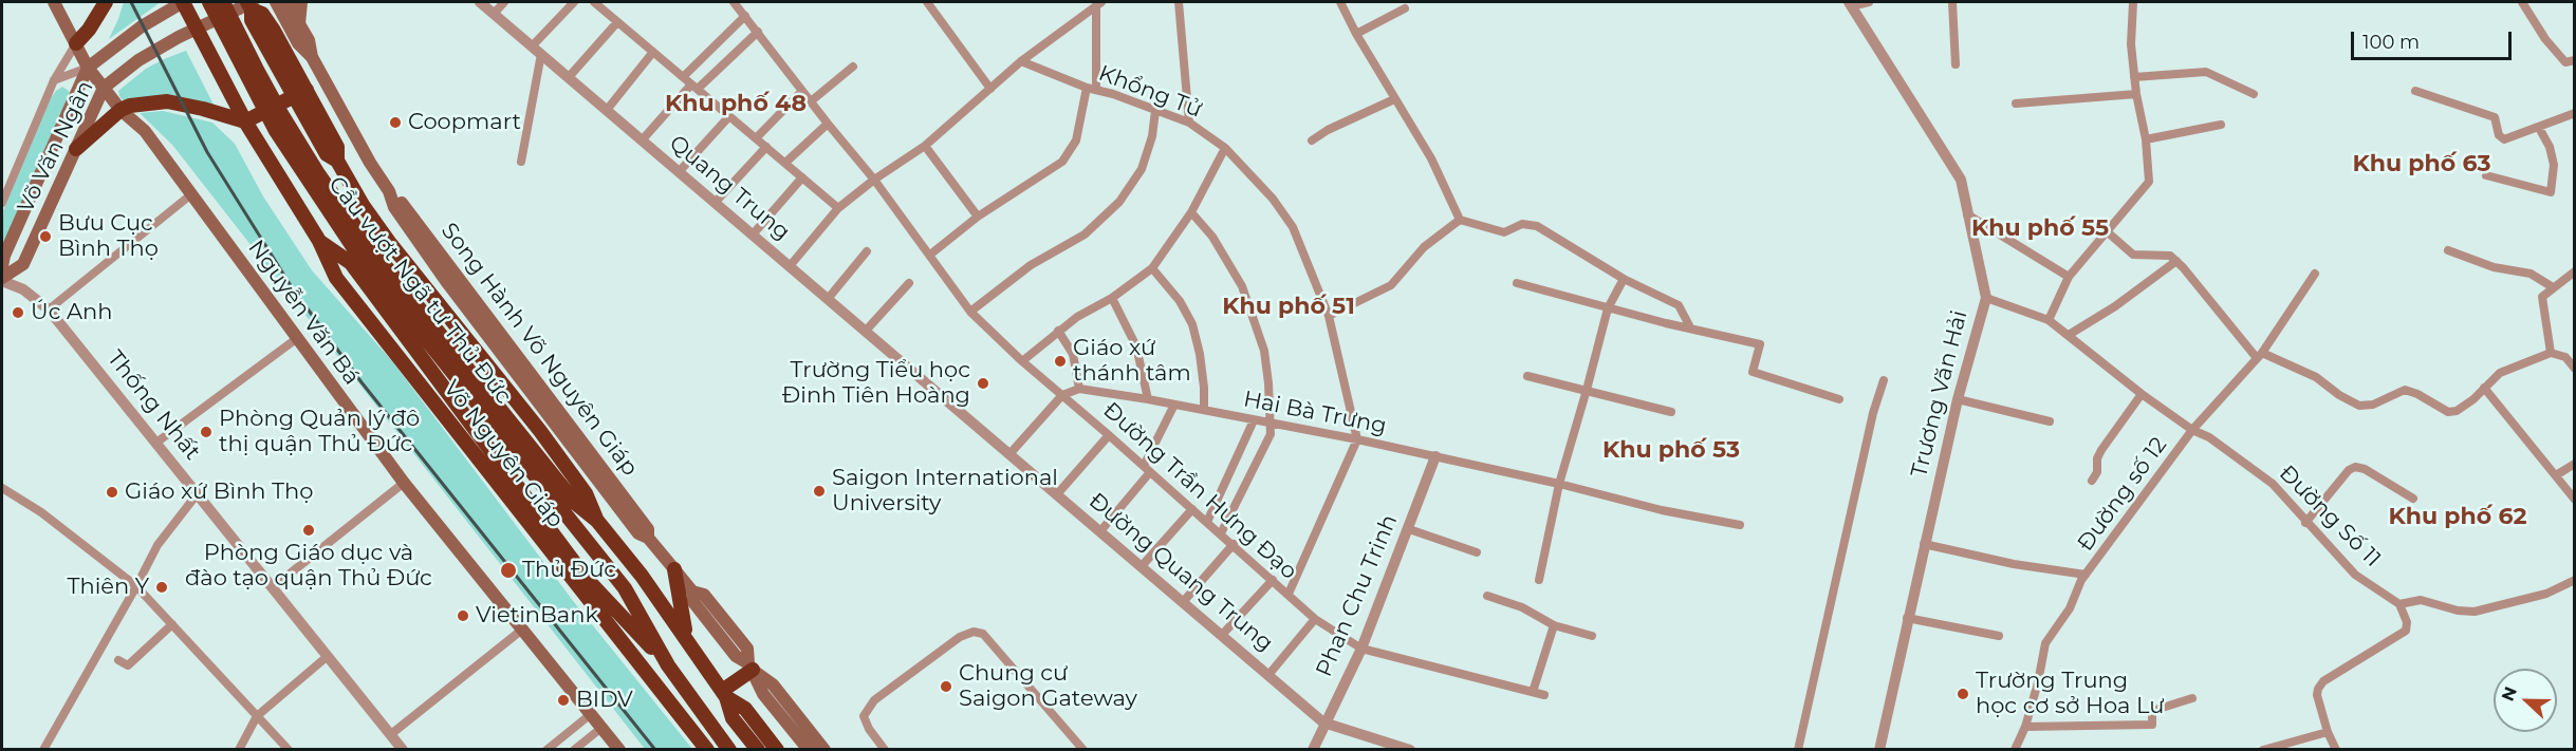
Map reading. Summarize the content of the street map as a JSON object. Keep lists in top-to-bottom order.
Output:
{
  "streets": {
    "highway": ["Cầu vượt Ngã tư Thủ Đức", "Võ Nguyên Giáp"],
    "main road": ["Võ Văn Ngân", "Nguyễn Văn Bá", "Song Hành Võ Nguyên Giáp"],
    "street": [
      "Khổng Tử",
      "Quang Trung",
      "Trương Văn Hải",
      "Thống Nhất",
      "Hai Bà Trưng",
      "Đường Trần Hưng Đạo",
      "Đường số 12",
      "Đường Số 11",
      "Đường Quang Trung",
      "Phan Chu Trinh"
    ]
  },
  "crossings": [
    ["Khổng Tử", "Hai Bà Trưng"],
    ["Võ Văn Ngân", "Nguyễn Văn Bá"],
    ["Võ Văn Ngân", "Thống Nhất"],
    ["Võ Văn Ngân", "Võ Nguyên Giáp"],
    ["Quang Trung", "Đường Quang Trung"],
    ["Cầu vượt Ngã tư Thủ Đức", "Võ Nguyên Giáp"],
    ["Trương Văn Hải", "Đường Số 11"],
    ["Hai Bà Trưng", "Đường Trần Hưng Đạo"],
    ["Hai Bà Trưng", "Phan Chu Trinh"],
    ["Đường Trần Hưng Đạo", "Phan Chu Trinh"],
    ["Đường số 12", "Đường Số 11"],
    ["Đường Quang Trung", "Phan Chu Trinh"]
  ],
  "districts": [
    "Khu phố 48",
    "Khu phố 63",
    "Khu phố 55",
    "Khu phố 51",
    "Khu phố 53",
    "Khu phố 62"
  ],
  "places": [
    "Coopmart",
    "Bưu Cục Bình Thọ",
    "Úc Anh",
    "Giáo xứ thánh tâm",
    "Trường Tiểu học Đinh Tiên Hoàng",
    "Phòng Quản lý đô thị quận Thủ Đức",
    "Saigon International University",
    "Giáo xứ Bình Thọ",
    "Phòng Giáo dục và đào tạo quận Thủ Đức",
    "Thủ Đức",
    "Thiên Y",
    "VietinBank",
    "Chung cư Saigon Gateway",
    "Trường Trung học cơ sở Hoa Lư",
    "BIDV"
  ],
  "scale_bar": "100 m",
  "north": "left"
}
